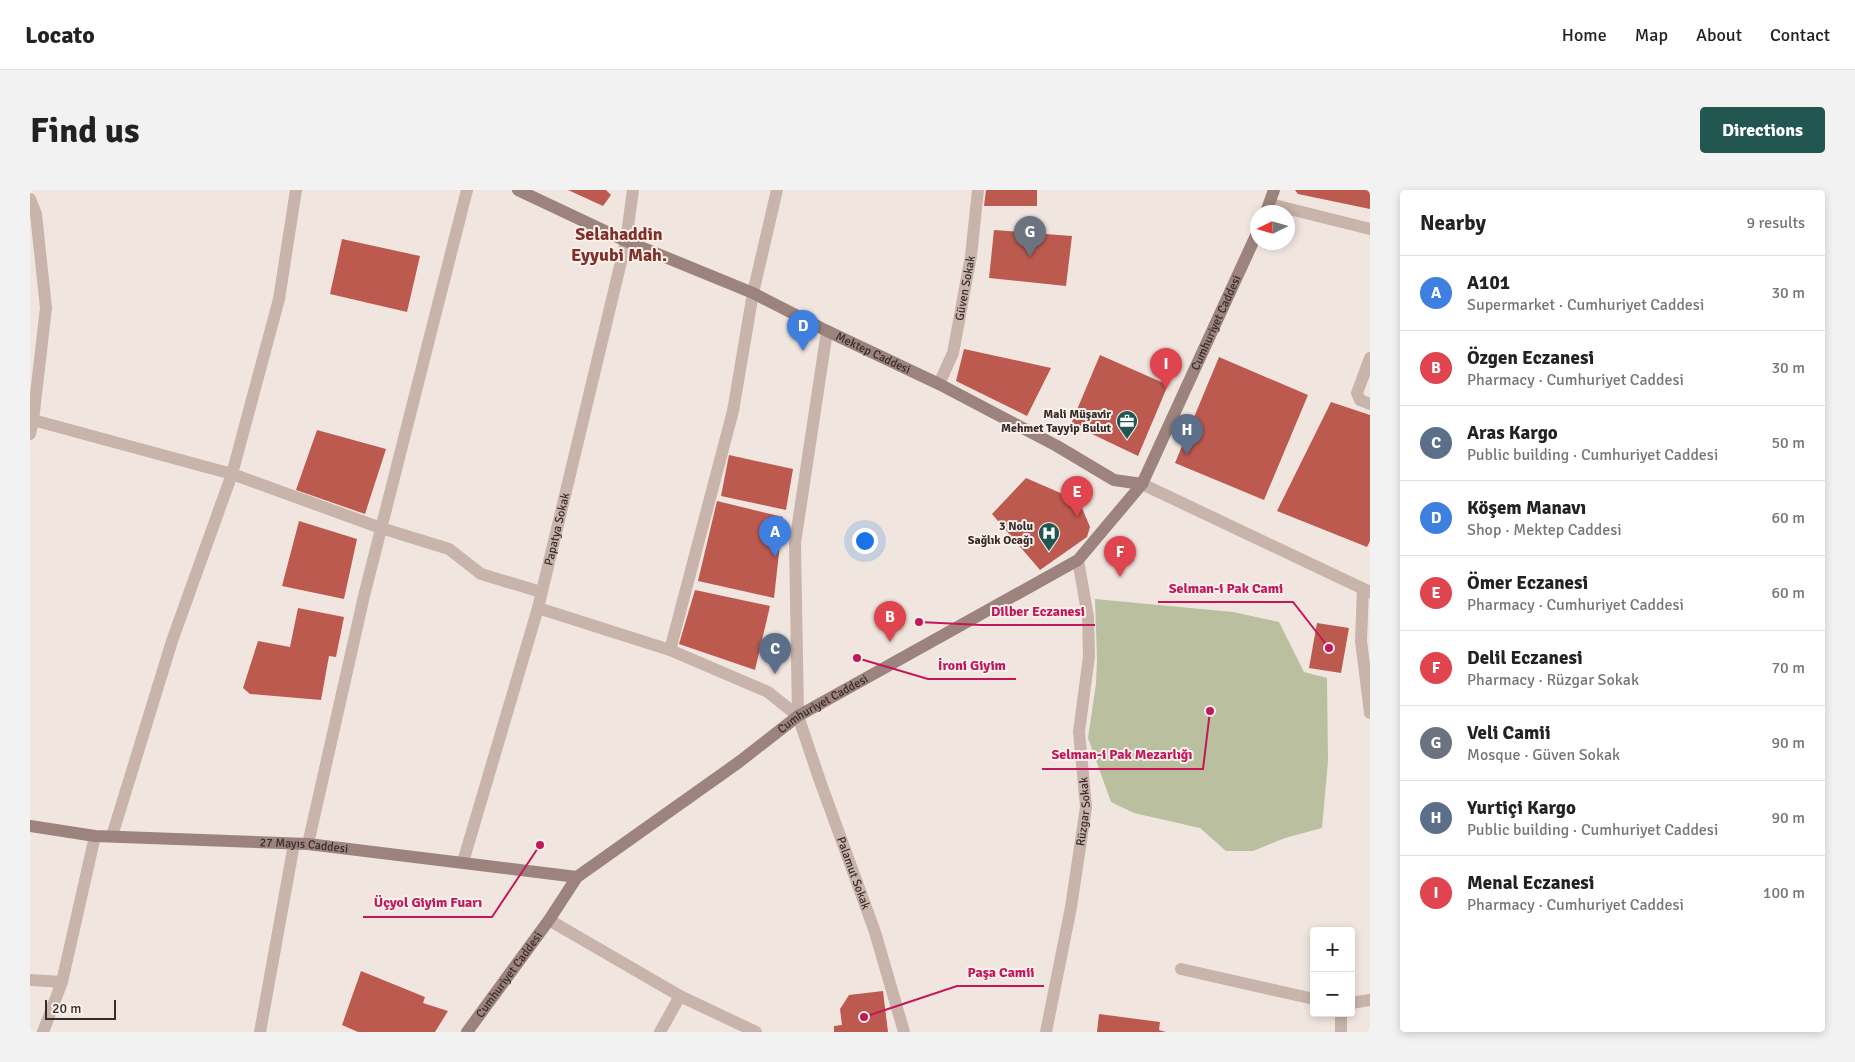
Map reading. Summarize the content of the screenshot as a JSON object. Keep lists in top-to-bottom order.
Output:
{
  "streets": {
    "street": [
      "Güven Sokak",
      "Cumhuriyet Caddesi",
      "Mektep Caddesi",
      "Papatya Sokak",
      "Rüzgar Sokak",
      "27 Mayıs Caddesi",
      "Palamut Sokak"
    ]
  },
  "crossings": [
    ["Güven Sokak", "Mektep Caddesi"],
    ["Cumhuriyet Caddesi", "Mektep Caddesi"],
    ["Cumhuriyet Caddesi", "Rüzgar Sokak"],
    ["Cumhuriyet Caddesi", "27 Mayıs Caddesi"],
    ["Cumhuriyet Caddesi", "Palamut Sokak"],
    ["Mektep Caddesi", "Papatya Sokak"],
    ["Mektep Caddesi", "Palamut Sokak"],
    ["Papatya Sokak", "27 Mayıs Caddesi"]
  ],
  "districts": ["Selahaddin Eyyubi Mah."],
  "places": {
    "office": ["Mali Müşavir Mehmet Tayyip Bulut"],
    "hospital": ["3 Nolu Sağlık Ocağı"],
    "other": [
      "Dilber Eczanesi",
      "Selman-i Pak Cami",
      "İroni Giyim",
      "Selman-i Pak Mezarlığı",
      "Üçyol Giyim Fuarı",
      "Paşa Camii"
    ]
  },
  "scale_bar": "20 m",
  "north": "left",
  "page": {
    "header": "Locato",
    "nav": [
      "Home",
      "Map",
      "About",
      "Contact"
    ],
    "buttons": "Directions",
    "title": "Find us",
    "heading": ["Nearby", "9 results"],
    "pins": [
      "G",
      "D",
      "I",
      "H",
      "E",
      "A",
      "F",
      "B",
      "C"
    ],
    "list": [
      {
        "mark": "A",
        "name": "A101",
        "note": "Supermarket · Cumhuriyet Caddesi",
        "value": "30 m"
      },
      {
        "mark": "B",
        "name": "Özgen Eczanesi",
        "note": "Pharmacy · Cumhuriyet Caddesi",
        "value": "30 m"
      },
      {
        "mark": "C",
        "name": "Aras Kargo",
        "note": "Public building · Cumhuriyet Caddesi",
        "value": "50 m"
      },
      {
        "mark": "D",
        "name": "Köşem Manavı",
        "note": "Shop · Mektep Caddesi",
        "value": "60 m"
      },
      {
        "mark": "E",
        "name": "Ömer Eczanesi",
        "note": "Pharmacy · Cumhuriyet Caddesi",
        "value": "60 m"
      },
      {
        "mark": "F",
        "name": "Delil Eczanesi",
        "note": "Pharmacy · Rüzgar Sokak",
        "value": "70 m"
      },
      {
        "mark": "G",
        "name": "Veli Camii",
        "note": "Mosque · Güven Sokak",
        "value": "90 m"
      },
      {
        "mark": "H",
        "name": "Yurtiçi Kargo",
        "note": "Public building · Cumhuriyet Caddesi",
        "value": "90 m"
      },
      {
        "mark": "I",
        "name": "Menal Eczanesi",
        "note": "Pharmacy · Cumhuriyet Caddesi",
        "value": "100 m"
      }
    ],
    "map_buttons": ["+", "−"],
    "scale": "20 m"
  }
}
